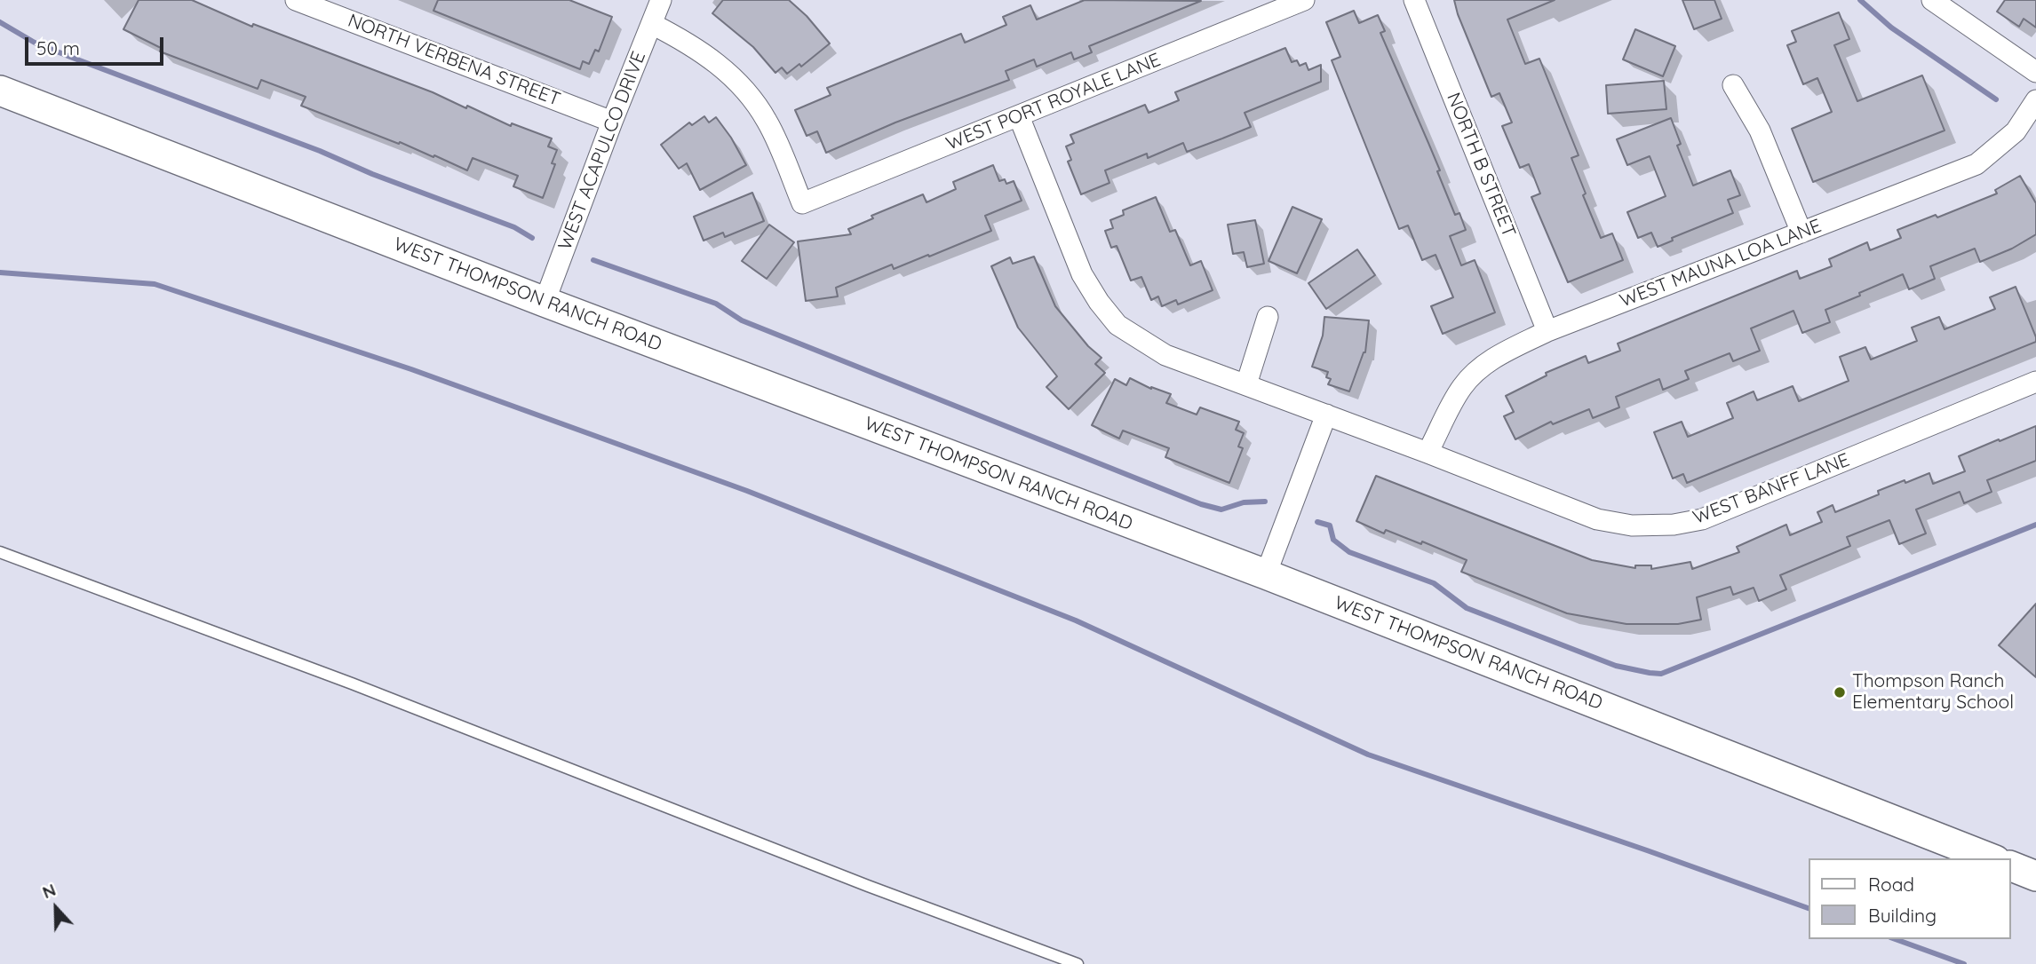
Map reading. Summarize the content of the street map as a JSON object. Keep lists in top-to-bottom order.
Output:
{
  "streets": {
    "main road": ["WEST THOMPSON RANCH ROAD"],
    "street": [
      "NORTH VERBENA STREET",
      "WEST PORT ROYALE LANE",
      "WEST ACAPULCO DRIVE",
      "NORTH B STREET",
      "WEST MAUNA LOA LANE",
      "WEST BANFF LANE"
    ]
  },
  "crossings": [
    ["NORTH VERBENA STREET", "WEST ACAPULCO DRIVE"],
    ["WEST PORT ROYALE LANE", "WEST ACAPULCO DRIVE"],
    ["WEST PORT ROYALE LANE", "WEST BANFF LANE"],
    ["WEST ACAPULCO DRIVE", "WEST THOMPSON RANCH ROAD"],
    ["NORTH B STREET", "WEST MAUNA LOA LANE"],
    ["WEST MAUNA LOA LANE", "WEST BANFF LANE"]
  ],
  "places": ["Thompson Ranch Elementary School"],
  "legend": ["Road", "Building"],
  "scale_bar": "50 m",
  "north": "top"
}
